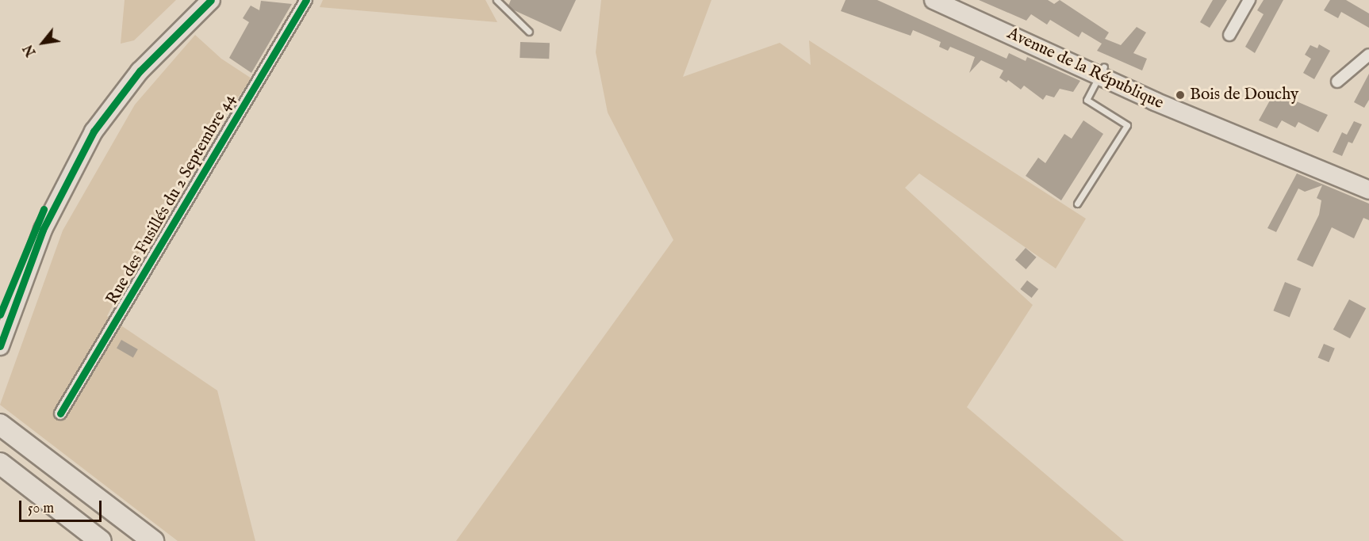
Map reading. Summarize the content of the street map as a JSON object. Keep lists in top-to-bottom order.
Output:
{
  "streets": {
    "main road": ["Avenue de la République"],
    "street": ["Rue des Fusillés du 2 Septembre 44"]
  },
  "places": ["Bois de Douchy"],
  "scale_bar": "50 m",
  "north": "bottom left"
}
